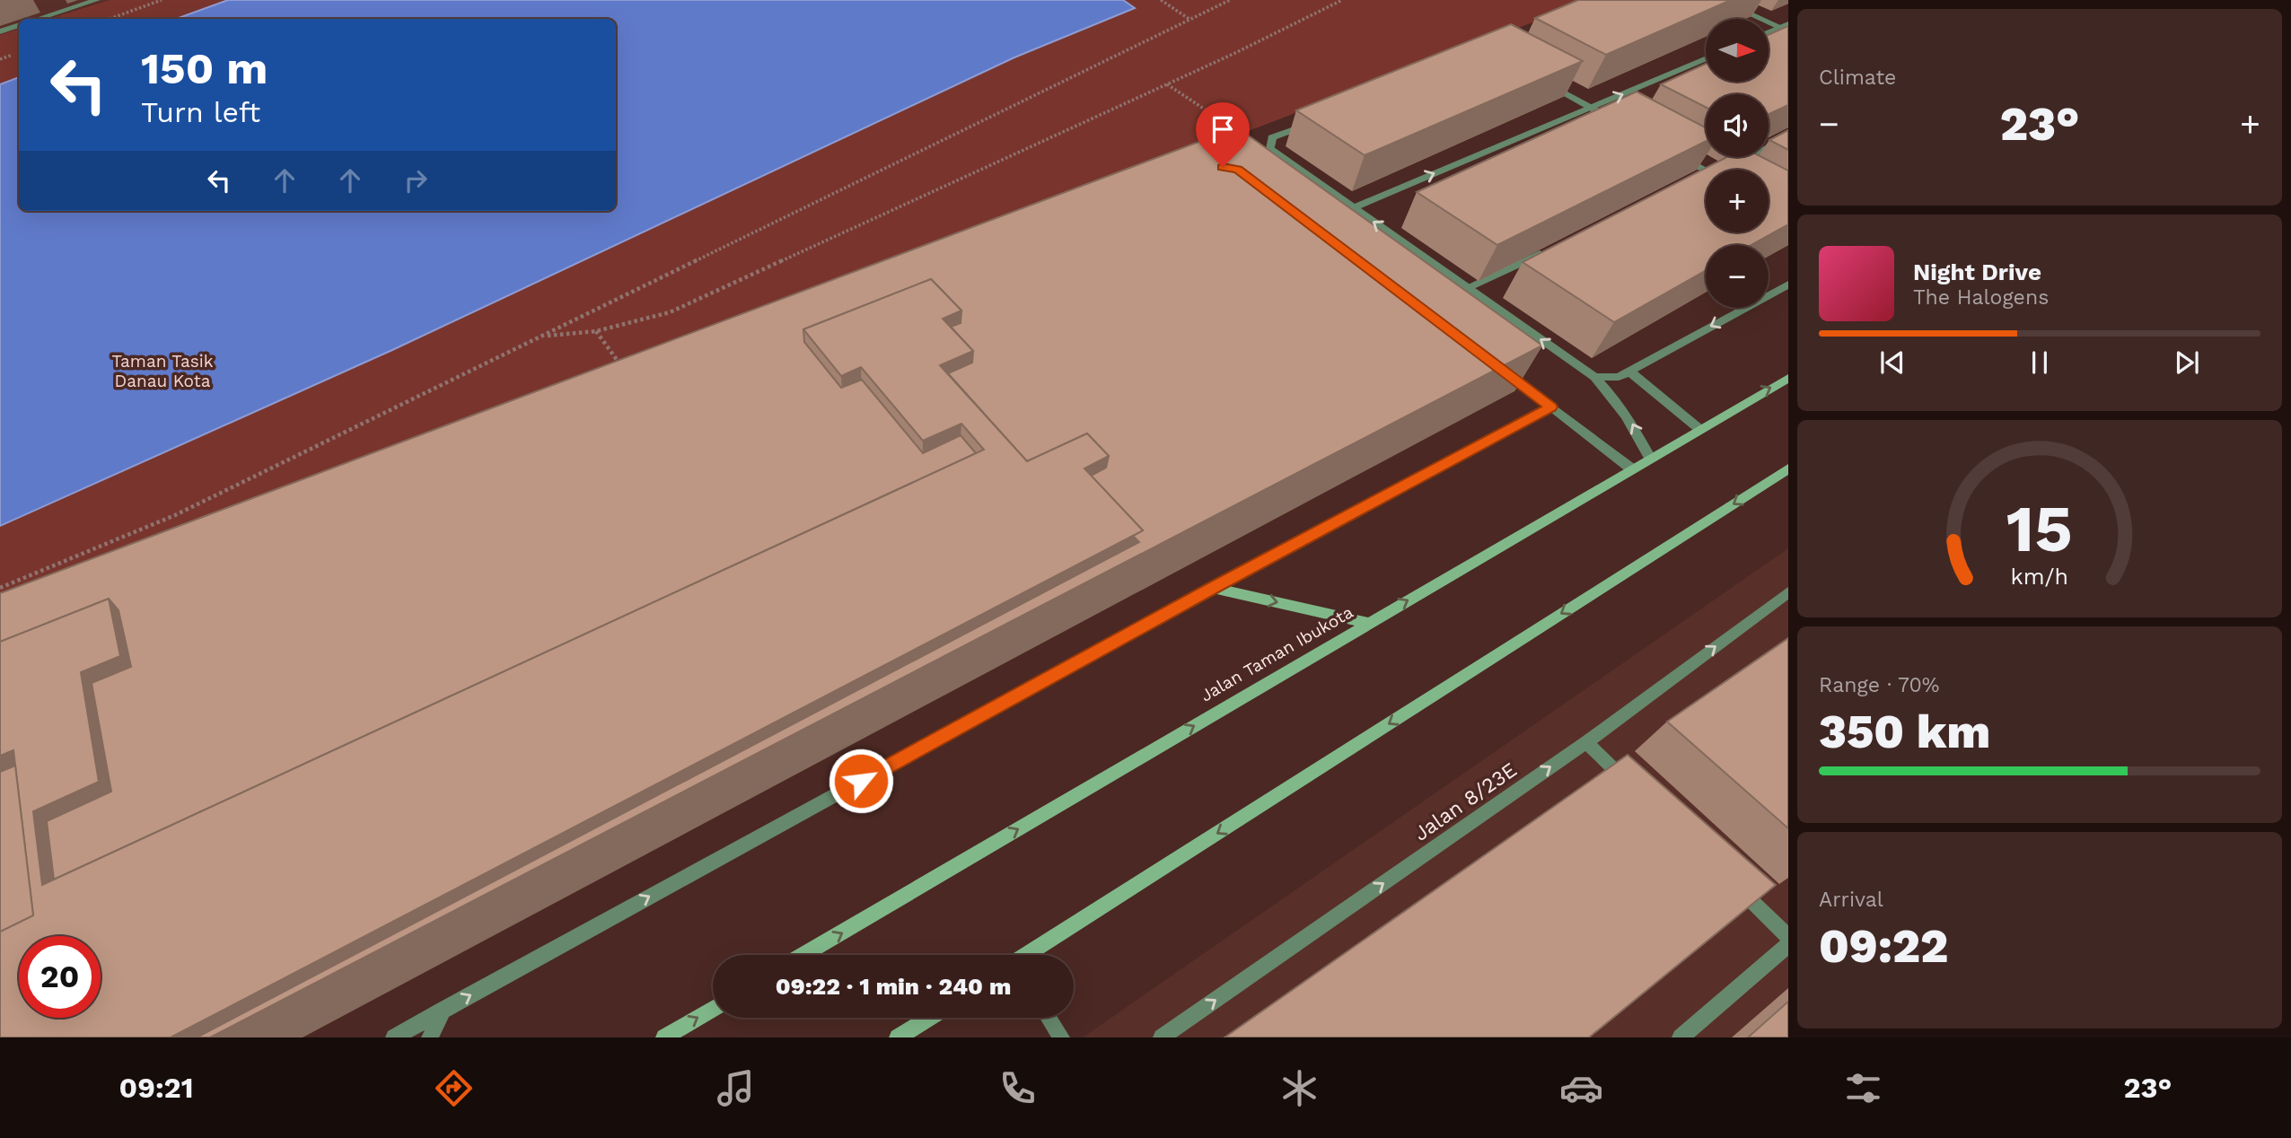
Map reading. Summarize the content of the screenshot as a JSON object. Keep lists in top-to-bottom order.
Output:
{
  "streets": {
    "main road": ["Jalan Taman Ibukota"],
    "street": ["Jalan 8/23E"]
  },
  "one_way": ["Jalan 8/23E"],
  "parks": ["Taman Tasik Danau Kota"],
  "north": "right",
  "page": {
    "tile": [
      "Climate",
      ["Range · 70%", "350 km"],
      ["Arrival", "09:22"]
    ],
    "map_buttons": ["+", "−"],
    "turn": ["150 m", "Turn left"],
    "heat": ["−", "23°", "+"],
    "song": ["Night Drive", "The Halogens"],
    "limit": "20",
    "trip": "09:22 · 1 min · 240 m",
    "tabs": ["09:21", "23°"],
    "gauge": ["15", "km/h"]
  }
}
